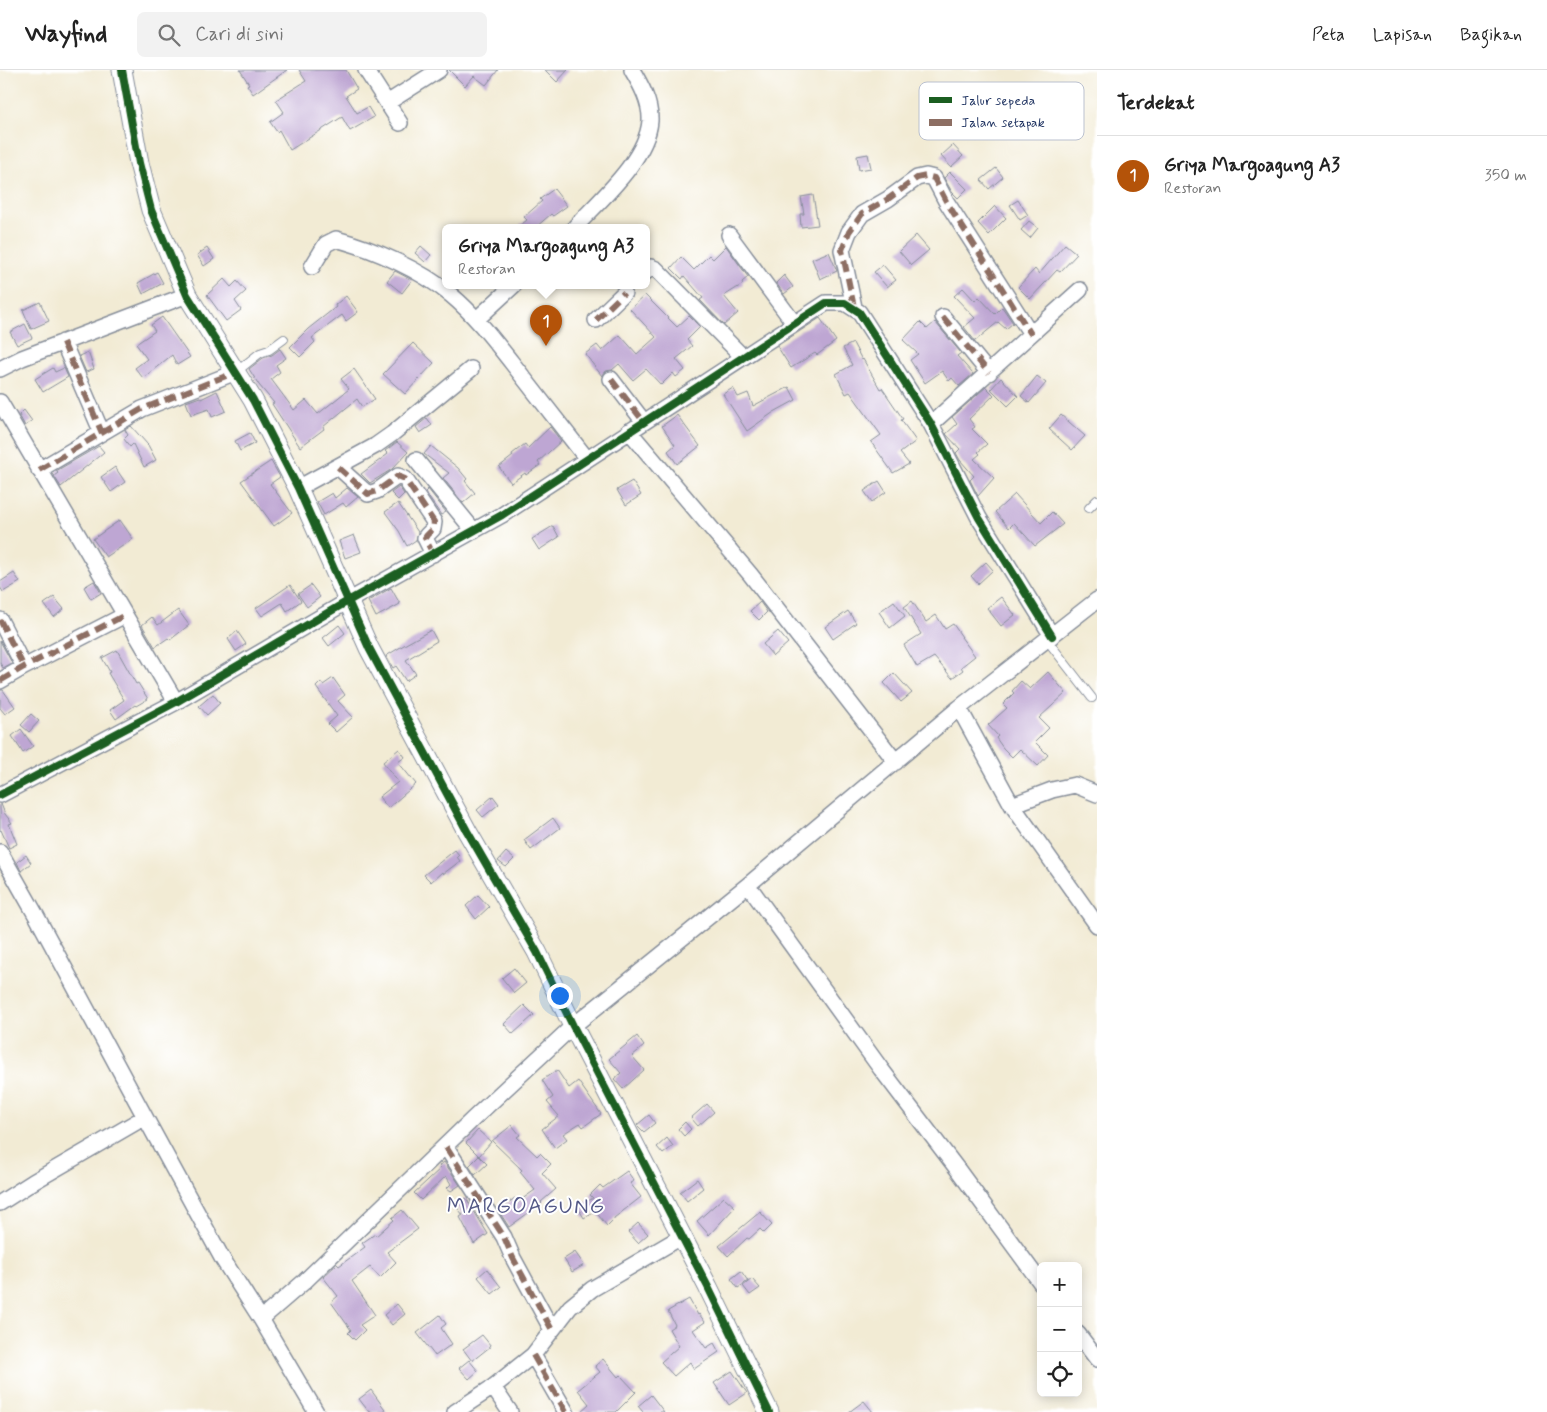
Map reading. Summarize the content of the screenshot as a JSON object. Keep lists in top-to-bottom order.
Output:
{
  "districts": ["MARGOAGUNG"],
  "legend": ["Jalur sepeda", "Jalan setapak"],
  "page": {
    "header": "Wayfind",
    "search": "Cari di sini",
    "nav": ["Peta", "Lapisan", "Bagikan"],
    "heading": "Terdekat",
    "list": [
      {
        "mark": "1",
        "name": "Griya Margoagung A3",
        "note": "Restoran",
        "value": "350 m"
      }
    ],
    "popup": ["Griya Margoagung A3", "Restoran"],
    "pins": "1",
    "map_buttons": ["+", "−"]
  }
}
